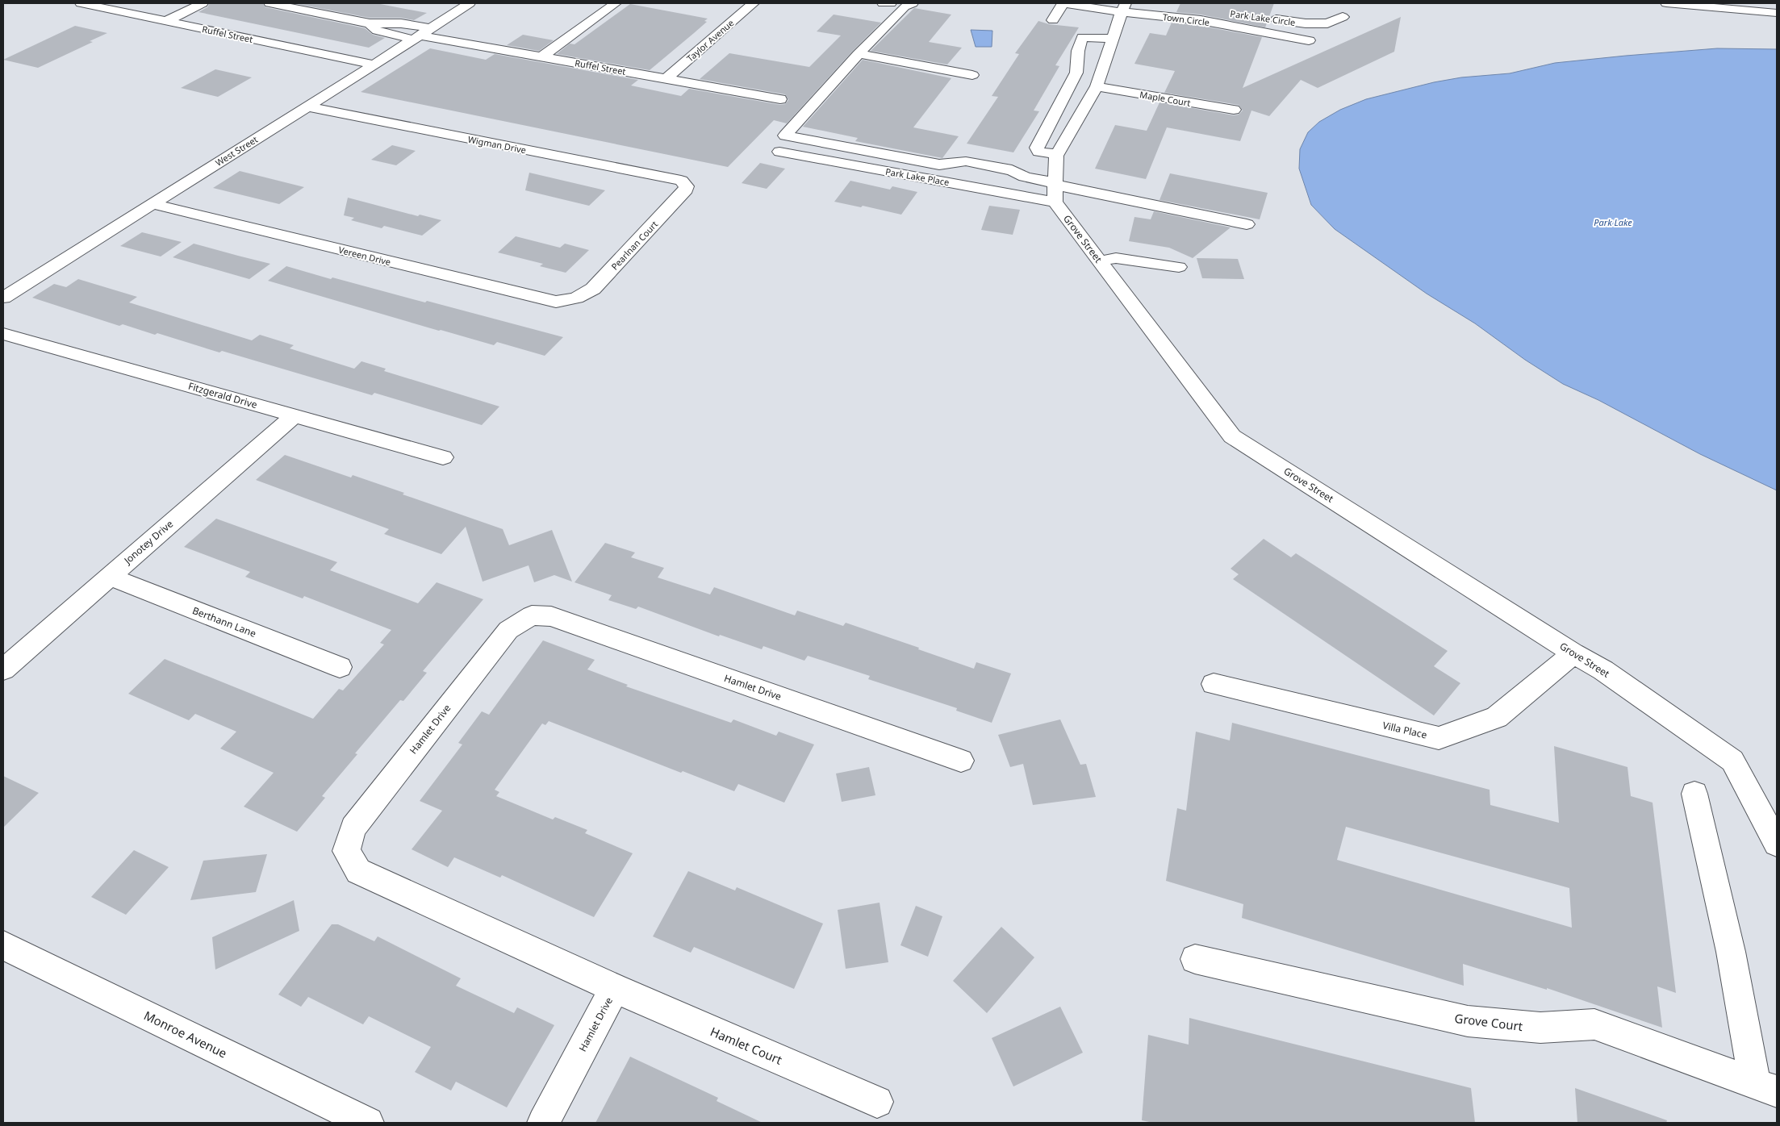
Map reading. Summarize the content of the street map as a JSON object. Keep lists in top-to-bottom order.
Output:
{
  "streets": {
    "street": [
      "Park Lake Circle",
      "Town Circle",
      "Ruffel Street",
      "Taylor Avenue",
      "Maple Court",
      "Wigman Drive",
      "West Street",
      "Park Lake Place",
      "Grove Street",
      "Pearlnan Court",
      "Vereen Drive",
      "Fitzgerald Drive",
      "Jonotey Drive",
      "Berthann Lane",
      "Hamlet Drive",
      "Villa Place",
      "Grove Court",
      "Monroe Avenue",
      "Hamlet Court"
    ]
  },
  "crossings": [
    ["Ruffel Street", "Taylor Avenue"],
    ["Ruffel Street", "West Street"],
    ["Wigman Drive", "West Street"],
    ["Wigman Drive", "Pearlnan Court"],
    ["West Street", "Vereen Drive"],
    ["Park Lake Place", "Grove Street"],
    ["Grove Street", "Villa Place"],
    ["Pearlnan Court", "Vereen Drive"],
    ["Fitzgerald Drive", "Jonotey Drive"],
    ["Jonotey Drive", "Berthann Lane"],
    ["Hamlet Drive", "Hamlet Court"]
  ],
  "water": ["Park Lake"]
}
